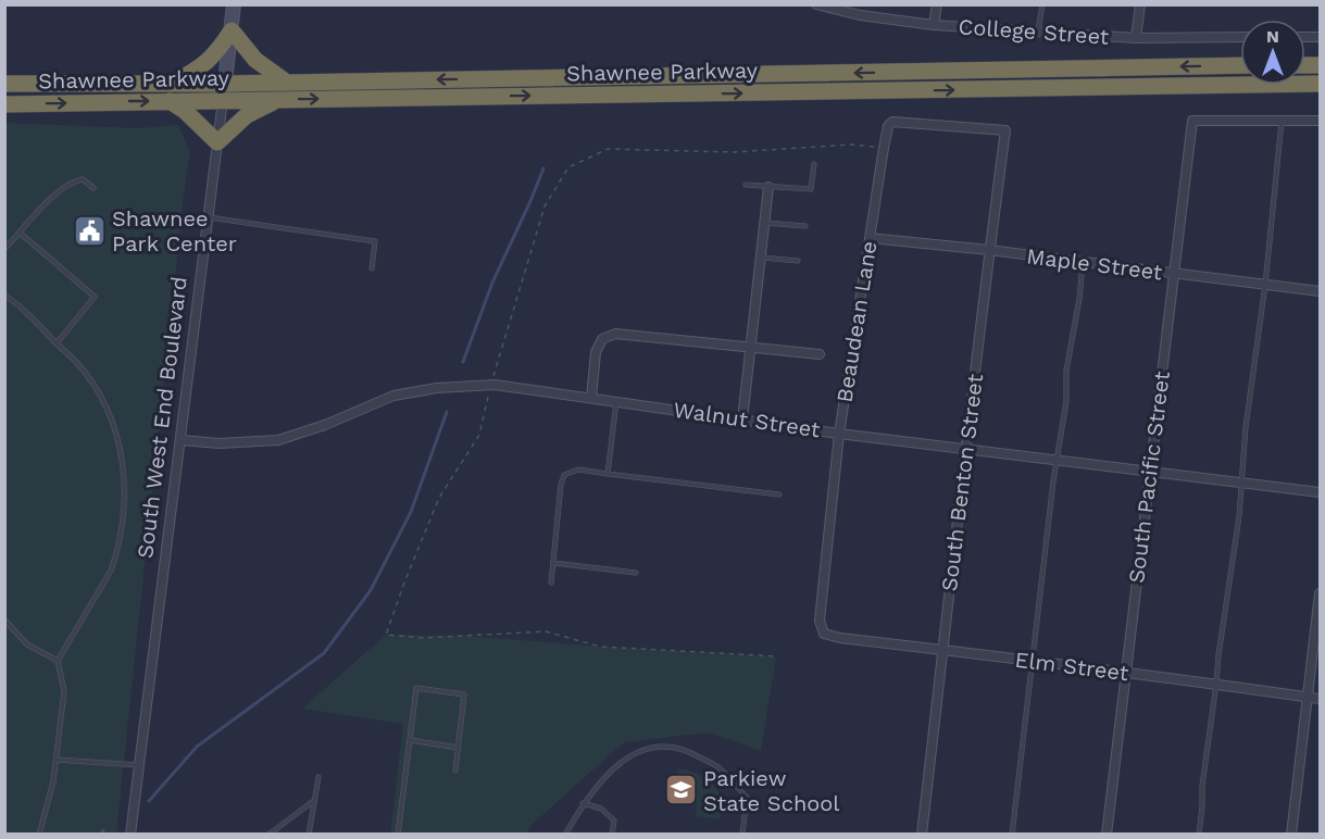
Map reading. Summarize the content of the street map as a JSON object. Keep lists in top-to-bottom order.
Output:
{
  "streets": {
    "highway": ["Shawnee Parkway"],
    "street": [
      "College Street",
      "Maple Street",
      "Beaudean Lane",
      "South West End Boulevard",
      "Walnut Street",
      "South Pacific Street",
      "South Benton Street",
      "Elm Street"
    ]
  },
  "crossings": [
    ["Shawnee Parkway", "South West End Boulevard"],
    ["Maple Street", "Beaudean Lane"],
    ["Maple Street", "South Pacific Street"],
    ["Maple Street", "South Benton Street"],
    ["Beaudean Lane", "Walnut Street"],
    ["Beaudean Lane", "South Benton Street"],
    ["Beaudean Lane", "Elm Street"],
    ["South West End Boulevard", "Walnut Street"],
    ["Walnut Street", "South Pacific Street"],
    ["Walnut Street", "South Benton Street"],
    ["South Pacific Street", "Elm Street"],
    ["South Benton Street", "Elm Street"]
  ],
  "places": {
    "public building": ["Shawnee Park Center"],
    "school or university": ["Parkiew State School"]
  },
  "north": "top"
}
